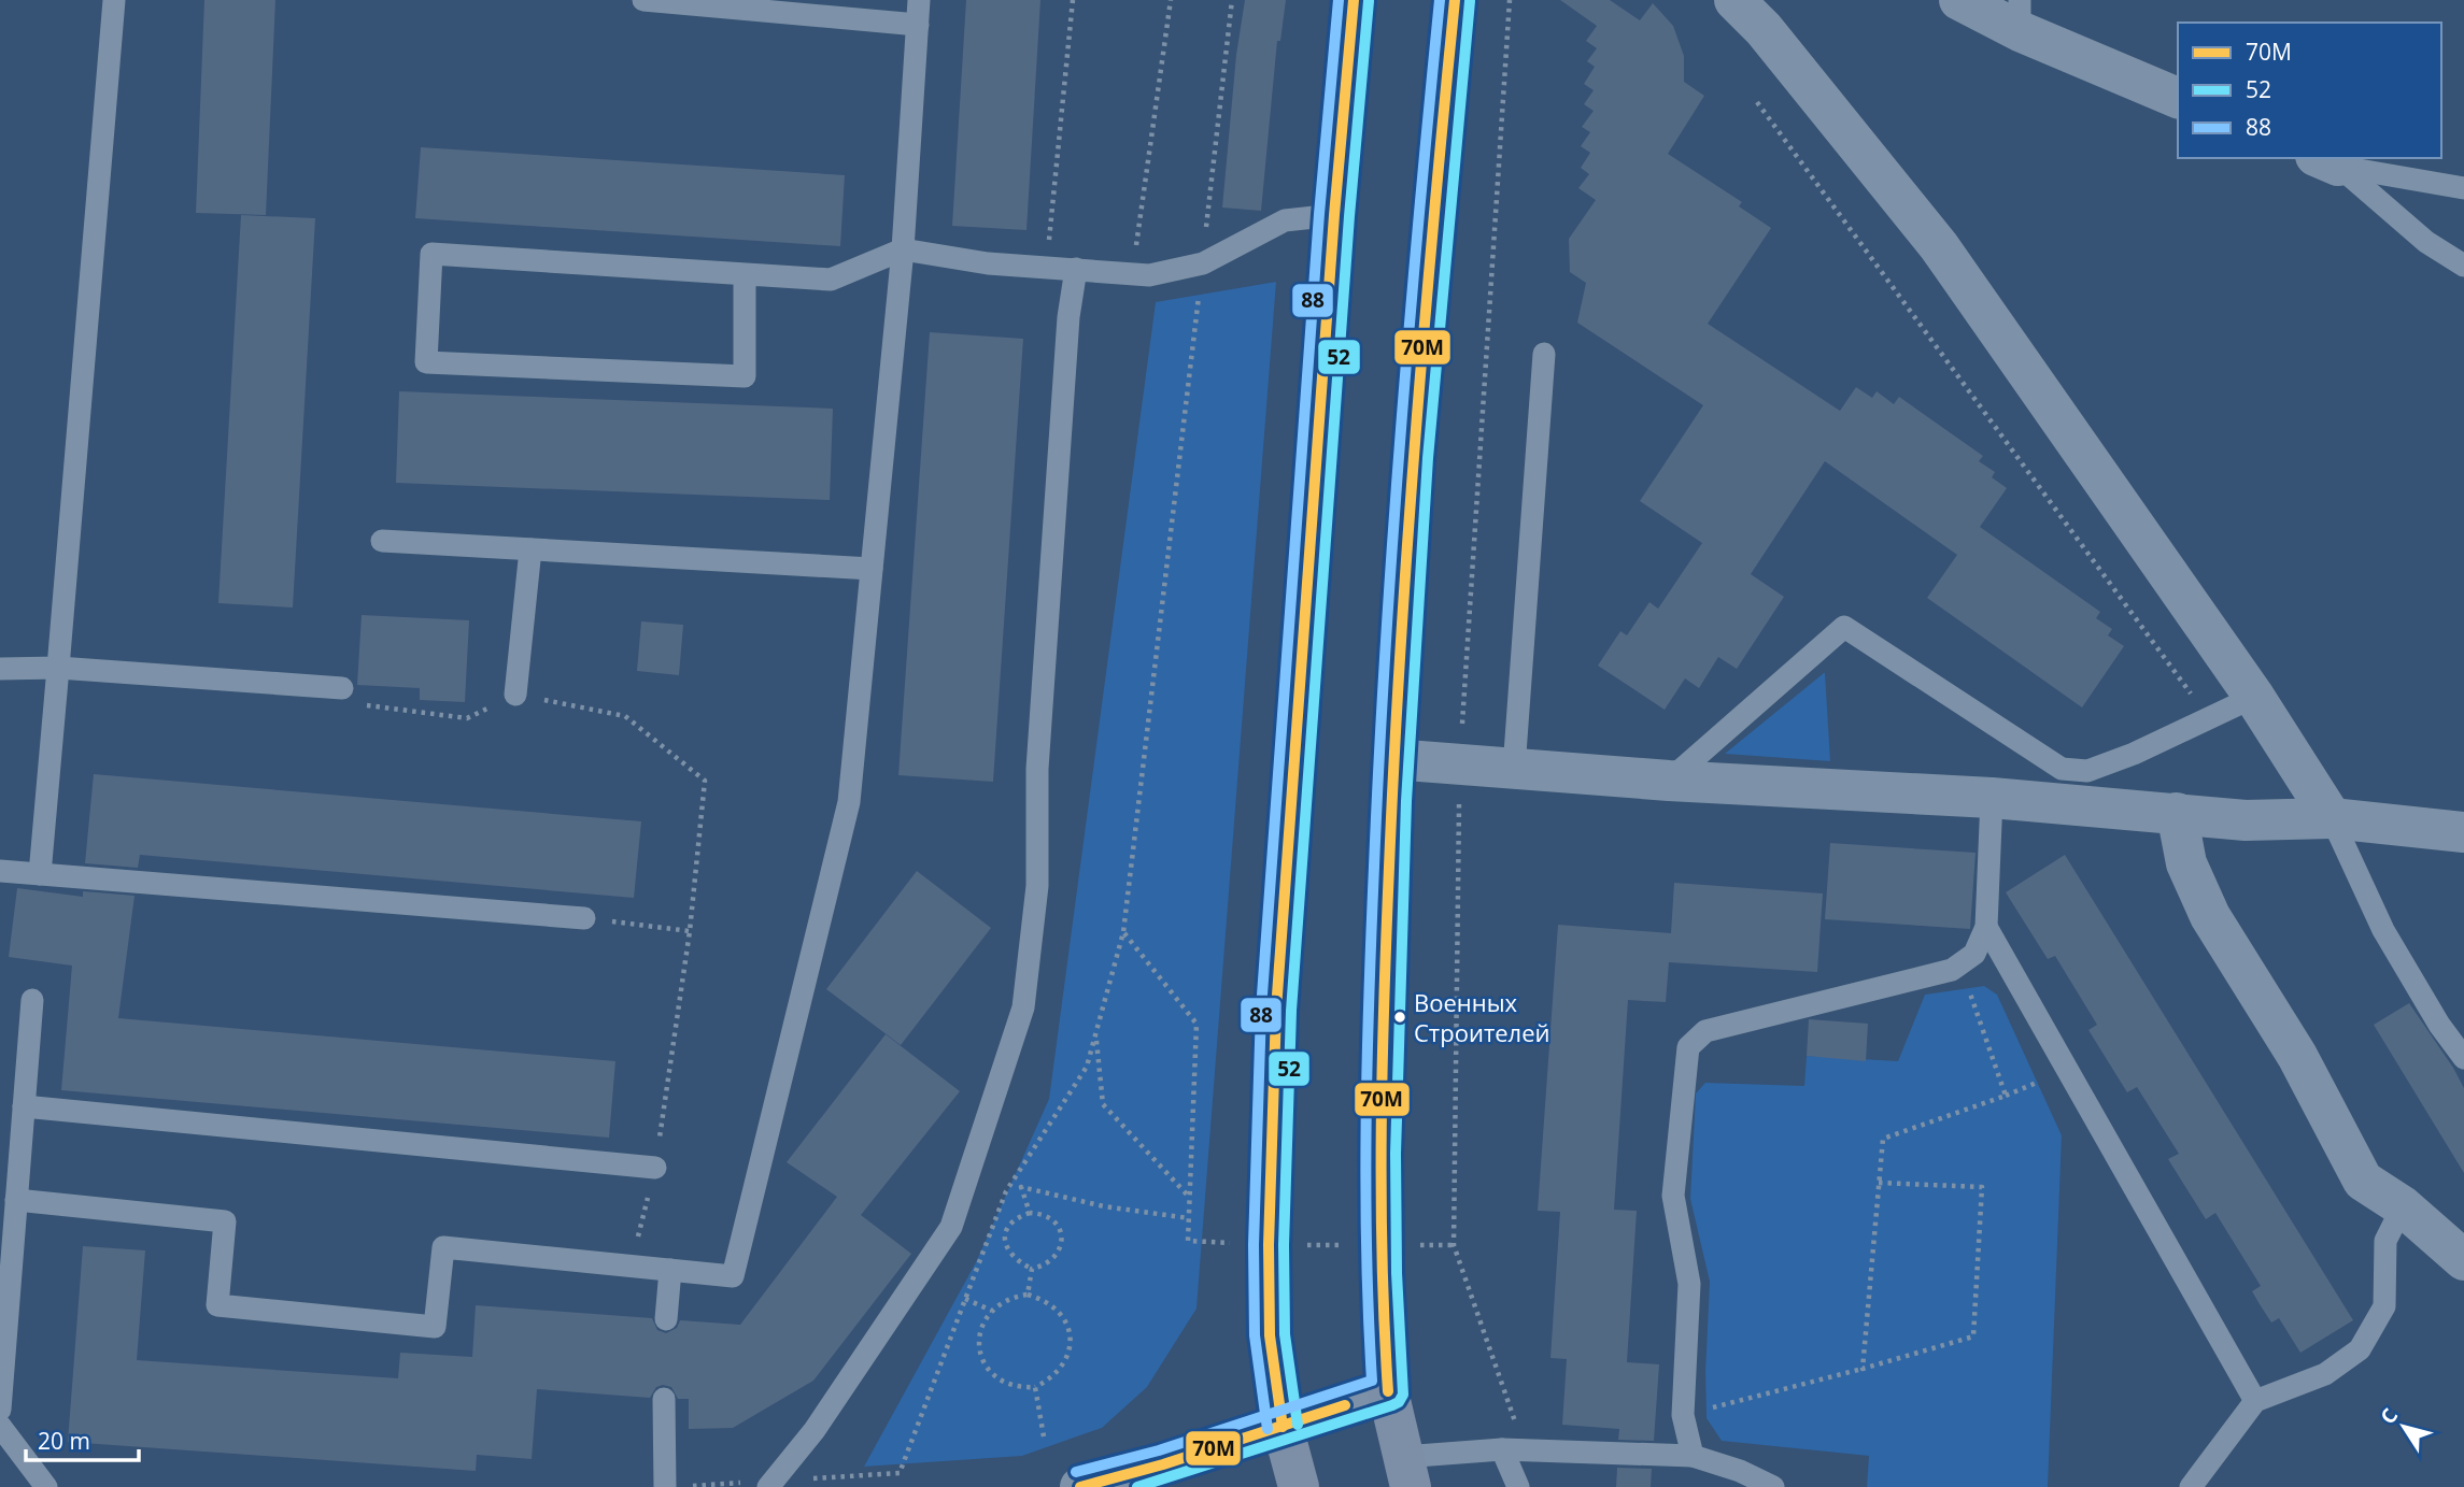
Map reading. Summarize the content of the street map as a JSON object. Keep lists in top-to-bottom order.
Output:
{
  "places": ["Военных Строителей"],
  "lines": ["transit line 70М", "transit line 88", "transit line 52"],
  "legend": ["70М", "52", "88"],
  "scale_bar": "20 m",
  "north": "top left"
}
